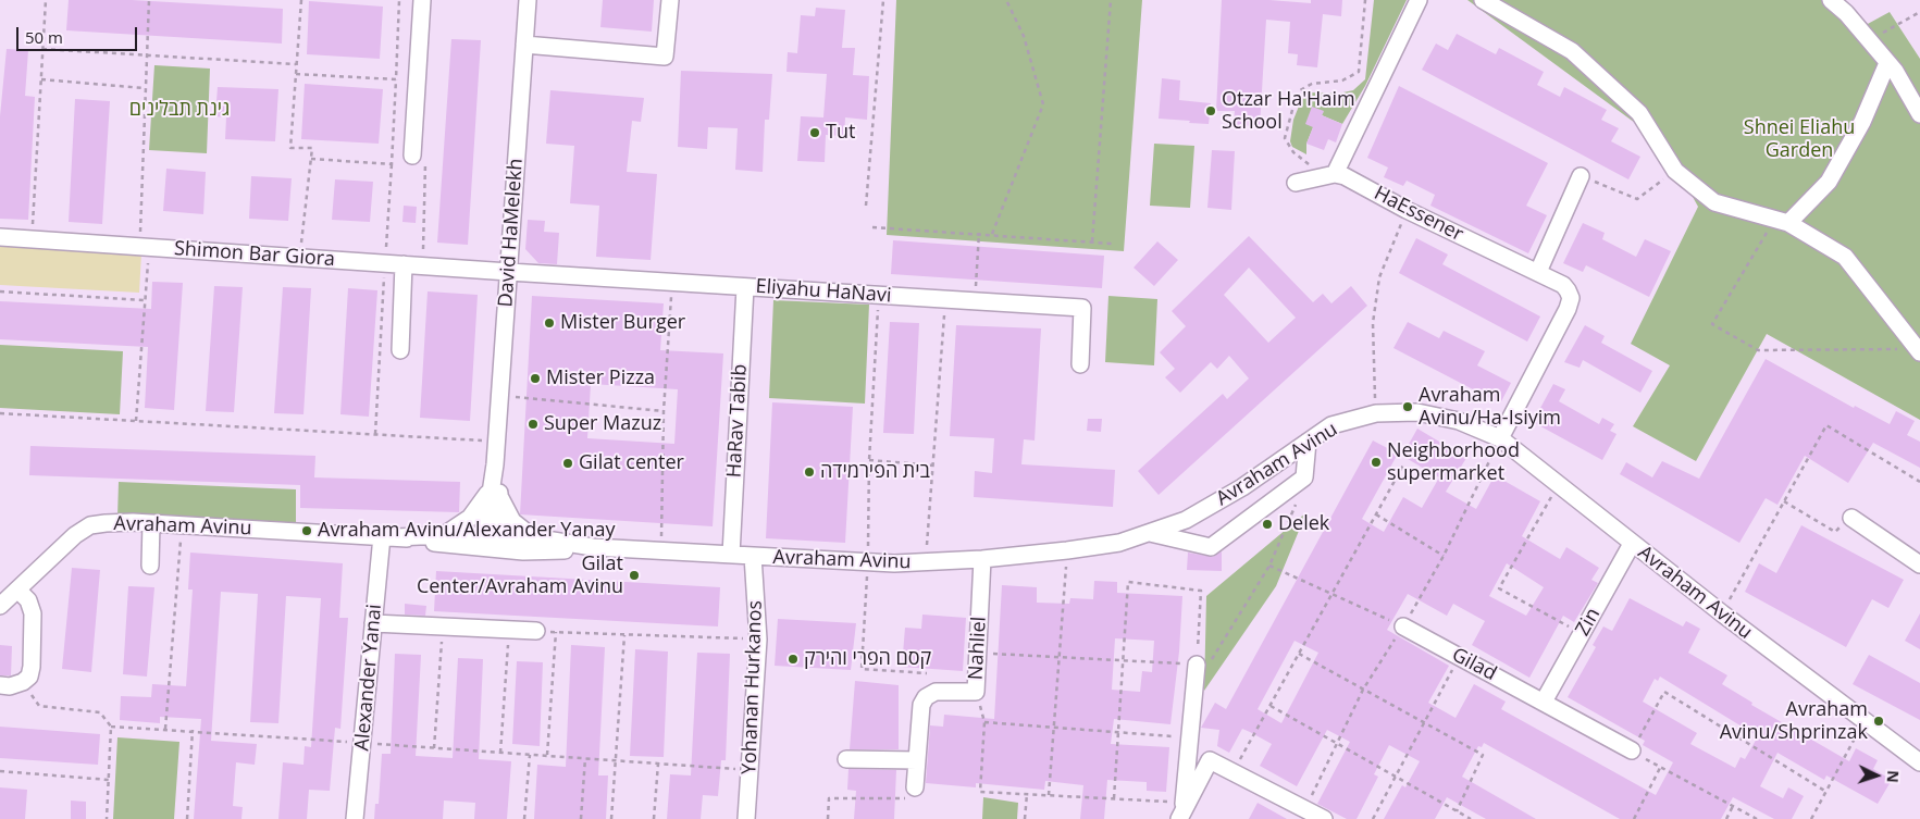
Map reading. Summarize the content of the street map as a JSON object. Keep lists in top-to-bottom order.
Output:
{
  "streets": {
    "street": [
      "HaEssener",
      "David HaMelekh",
      "Shimon Bar Giora",
      "Eliyahu HaNavi",
      "HaRav Tabib",
      "Avraham Avinu",
      "Zin",
      "Nahliel",
      "Gilad",
      "Alexander Yanai",
      "Yohanan Hurkanos"
    ]
  },
  "crossings": [
    ["HaEssener", "Avraham Avinu"],
    ["David HaMelekh", "Shimon Bar Giora"],
    ["David HaMelekh", "Eliyahu HaNavi"],
    ["David HaMelekh", "Avraham Avinu"],
    ["Shimon Bar Giora", "Eliyahu HaNavi"],
    ["Eliyahu HaNavi", "HaRav Tabib"],
    ["HaRav Tabib", "Avraham Avinu"],
    ["Avraham Avinu", "Zin"],
    ["Avraham Avinu", "Nahliel"],
    ["Avraham Avinu", "Alexander Yanai"],
    ["Avraham Avinu", "Yohanan Hurkanos"],
    ["Zin", "Gilad"]
  ],
  "parks": ["גינת תבלינים", "Shnei Eliahu Garden"],
  "places": [
    "Otzar Ha'Haim School",
    "Tut",
    "Mister Burger",
    "Mister Pizza",
    "Avraham Avinu/Ha-Isiyim",
    "Super Mazuz",
    "Neighborhood supermarket",
    "Gilat center",
    "בית הפירמידה",
    "Delek",
    "Avraham Avinu/Alexander Yanay",
    "Gilat Center/Avraham Avinu",
    "קסם הפרי והירק",
    "Avraham Avinu/Shprinzak"
  ],
  "scale_bar": "50 m",
  "north": "right"
}
